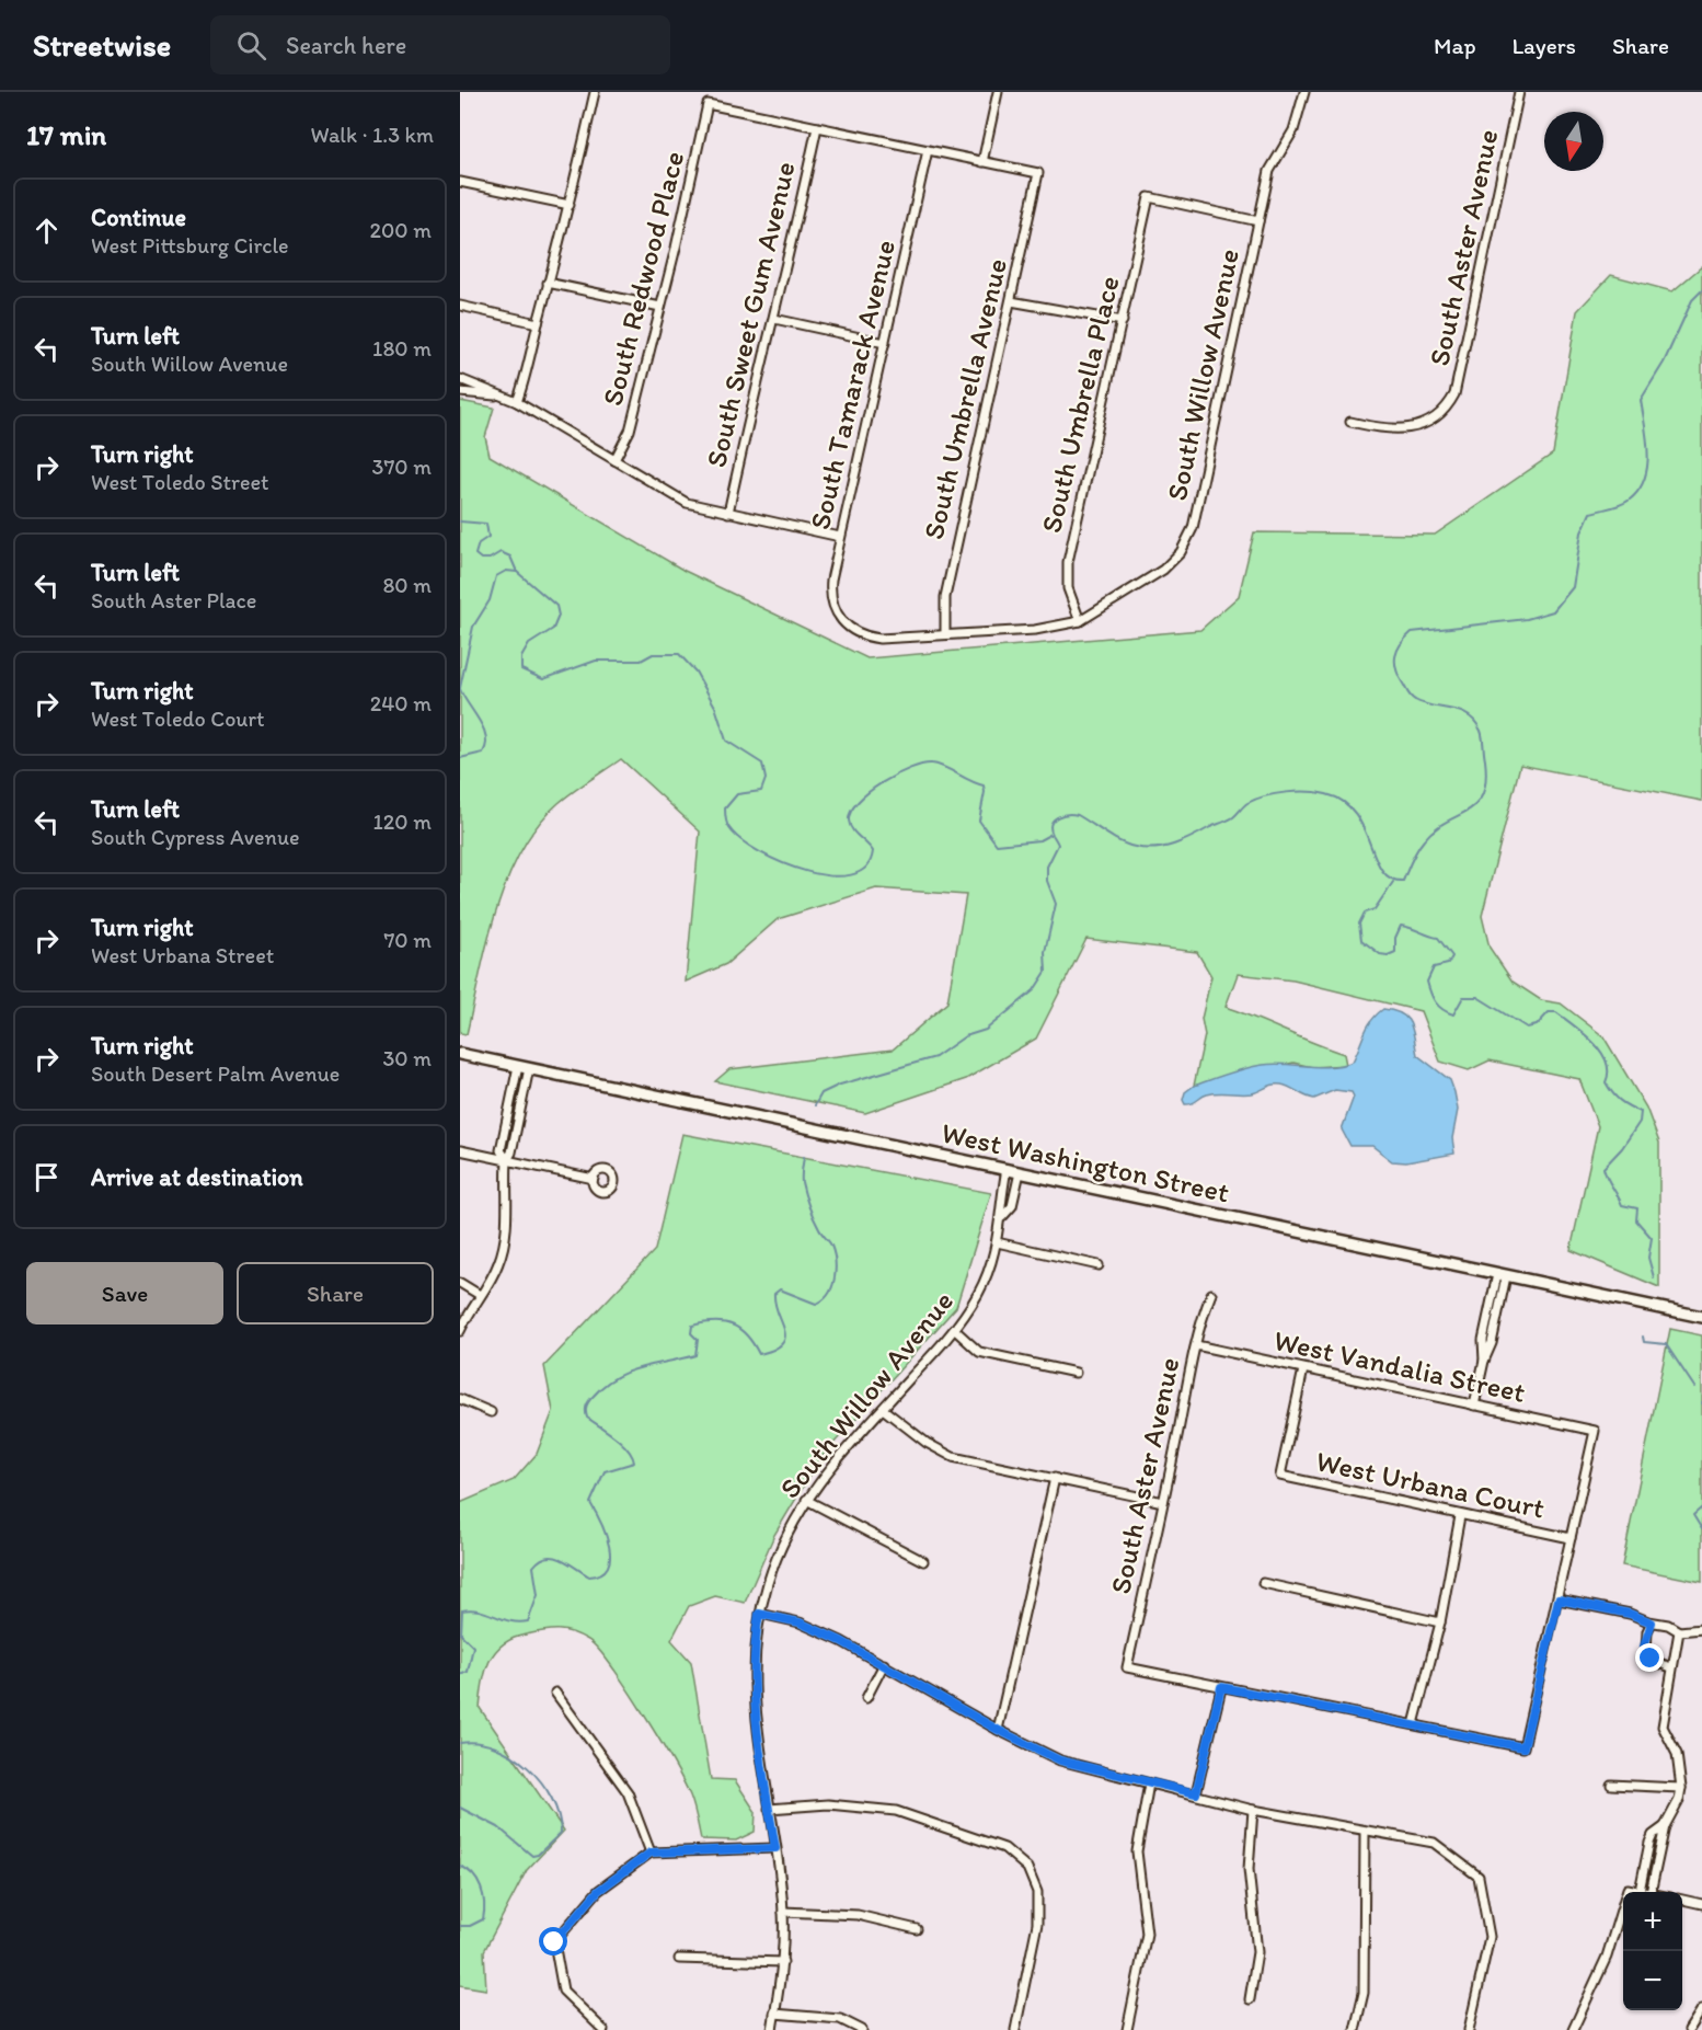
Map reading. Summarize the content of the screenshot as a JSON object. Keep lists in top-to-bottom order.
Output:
{
  "streets": {
    "main road": ["West Washington Street"],
    "street": [
      "South Aster Avenue",
      "South Redwood Place",
      "South Sweet Gum Avenue",
      "South Willow Avenue",
      "South Tamarack Avenue",
      "South Umbrella Avenue",
      "South Umbrella Place",
      "West Vandalia Street",
      "West Urbana Court"
    ]
  },
  "crossings": [
    ["South Aster Avenue", "West Vandalia Street"],
    ["South Redwood Place", "South Sweet Gum Avenue"],
    ["South Willow Avenue", "South Umbrella Place"],
    ["South Willow Avenue", "West Washington Street"],
    ["South Tamarack Avenue", "South Umbrella Avenue"],
    ["West Vandalia Street", "West Urbana Court"]
  ],
  "north": "bottom",
  "page": {
    "header": "Streetwise",
    "search": "Search here",
    "nav": ["Map", "Layers", "Share"],
    "heading": ["17 min", "Walk · 1.3 km"],
    "list": [
      ["Continue", "West Pittsburg Circle", "200 m"],
      ["Turn left", "South Willow Avenue", "180 m"],
      ["Turn right", "West Toledo Street", "370 m"],
      ["Turn left", "South Aster Place", "80 m"],
      ["Turn right", "West Toledo Court", "240 m"],
      ["Turn left", "South Cypress Avenue", "120 m"],
      ["Turn right", "West Urbana Street", "70 m"],
      ["Turn right", "South Desert Palm Avenue", "30 m"],
      "Arrive at destination"
    ],
    "buttons": ["Save", "Share"],
    "map_buttons": ["+", "−"]
  }
}
